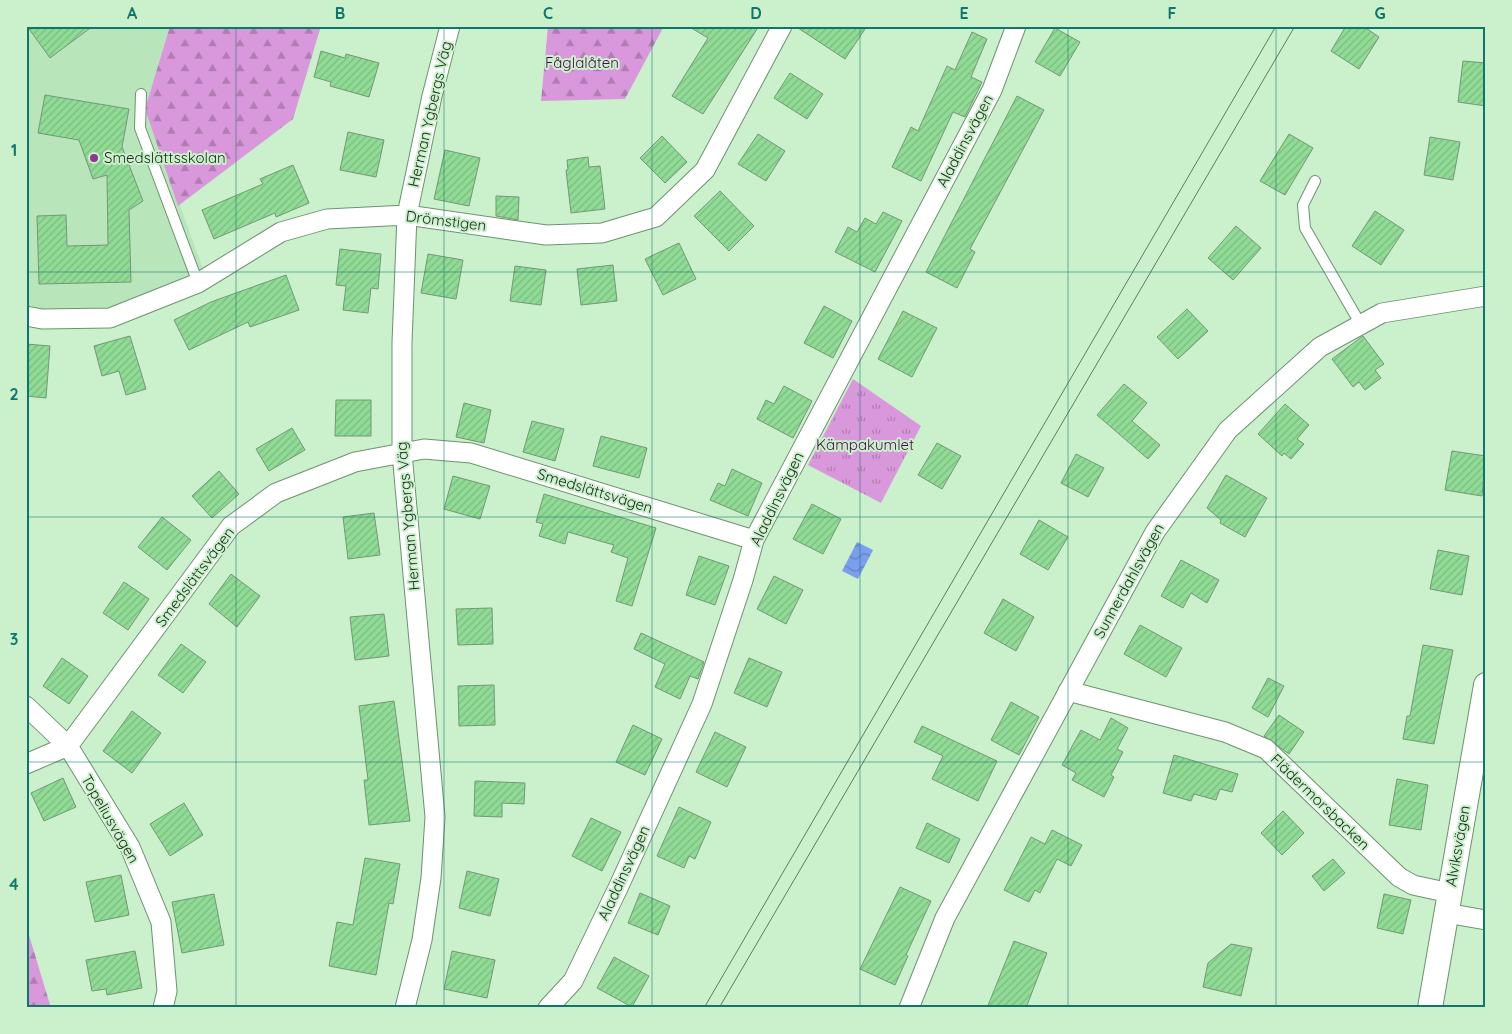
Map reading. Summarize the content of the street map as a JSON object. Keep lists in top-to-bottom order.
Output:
{
  "streets": {
    "street": [
      "Herman Ygbergs Väg",
      "Aladdinsvägen",
      "Drömstigen",
      "Smedslättsvägen",
      "Sunnerdahlsvägen",
      "Flädermorsbacken",
      "Topeliusvägen",
      "Alviksvägen"
    ]
  },
  "crossings": [
    ["Herman Ygbergs Väg", "Drömstigen"],
    ["Herman Ygbergs Väg", "Smedslättsvägen"],
    ["Aladdinsvägen", "Smedslättsvägen"],
    ["Smedslättsvägen", "Topeliusvägen"],
    ["Sunnerdahlsvägen", "Flädermorsbacken"],
    ["Flädermorsbacken", "Alviksvägen"]
  ],
  "parks": ["Fåglalåten", "Kämpakumlet"],
  "places": ["Smedslättsskolan"],
  "grid": {
    "columns": [
      "A",
      "B",
      "C",
      "D",
      "E",
      "F",
      "G"
    ],
    "rows": [
      "1",
      "2",
      "3",
      "4"
    ]
  }
}
